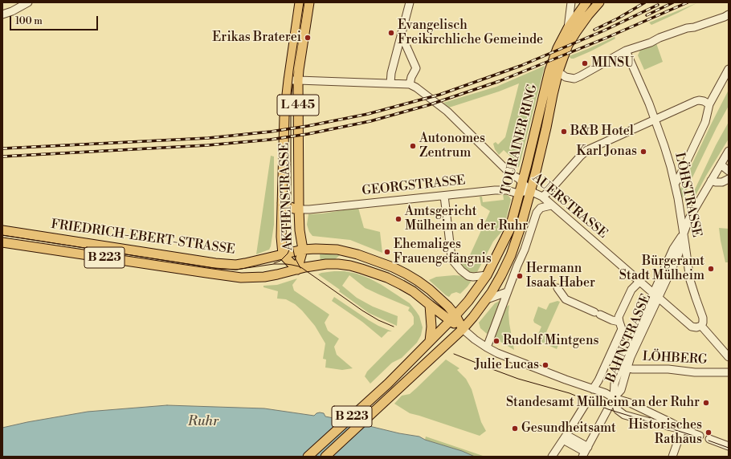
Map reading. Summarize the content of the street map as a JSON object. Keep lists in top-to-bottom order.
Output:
{
  "streets": {
    "main road": [
      "L 445",
      "TOURAINER RING",
      "AKTIENSTRASSE",
      "FRIEDRICH-EBERT-STRASSE",
      "B 223"
    ],
    "street": [
      "GEORGSTRASSE",
      "LÖHSTRASSE",
      "AUERSTRASSE",
      "BAHNSTRASSE",
      "LÖHBERG"
    ]
  },
  "crossings": [
    ["TOURAINER RING", "GEORGSTRASSE"],
    ["TOURAINER RING", "AUERSTRASSE"],
    ["TOURAINER RING", "FRIEDRICH-EBERT-STRASSE"],
    ["TOURAINER RING", "B 223"],
    ["GEORGSTRASSE", "AKTIENSTRASSE"],
    ["GEORGSTRASSE", "AUERSTRASSE"],
    ["LÖHSTRASSE", "AUERSTRASSE"],
    ["LÖHSTRASSE", "BAHNSTRASSE"],
    ["AKTIENSTRASSE", "FRIEDRICH-EBERT-STRASSE"],
    ["AUERSTRASSE", "BAHNSTRASSE"],
    ["FRIEDRICH-EBERT-STRASSE", "B 223"],
    ["FRIEDRICH-EBERT-STRASSE", "BAHNSTRASSE"],
    ["BAHNSTRASSE", "LÖHBERG"]
  ],
  "water": ["Ruhr"],
  "places": [
    "Evangelisch Freikirchliche Gemeinde",
    "Erikas Braterei",
    "MINSU",
    "B&B Hotel",
    "Autonomes Zentrum",
    "Karl Jonas",
    "Amtsgericht Mülheim an der Ruhr",
    "Ehemaliges Frauengefängnis",
    "Bürgeramt Stadt Mülheim",
    "Hermann Isaak Haber",
    "Rudolf Mintgens",
    "Julie Lucas",
    "Standesamt Mülheim an der Ruhr",
    "Gesundheitsamt",
    "Historisches Rathaus"
  ],
  "scale_bar": "100 m"
}
